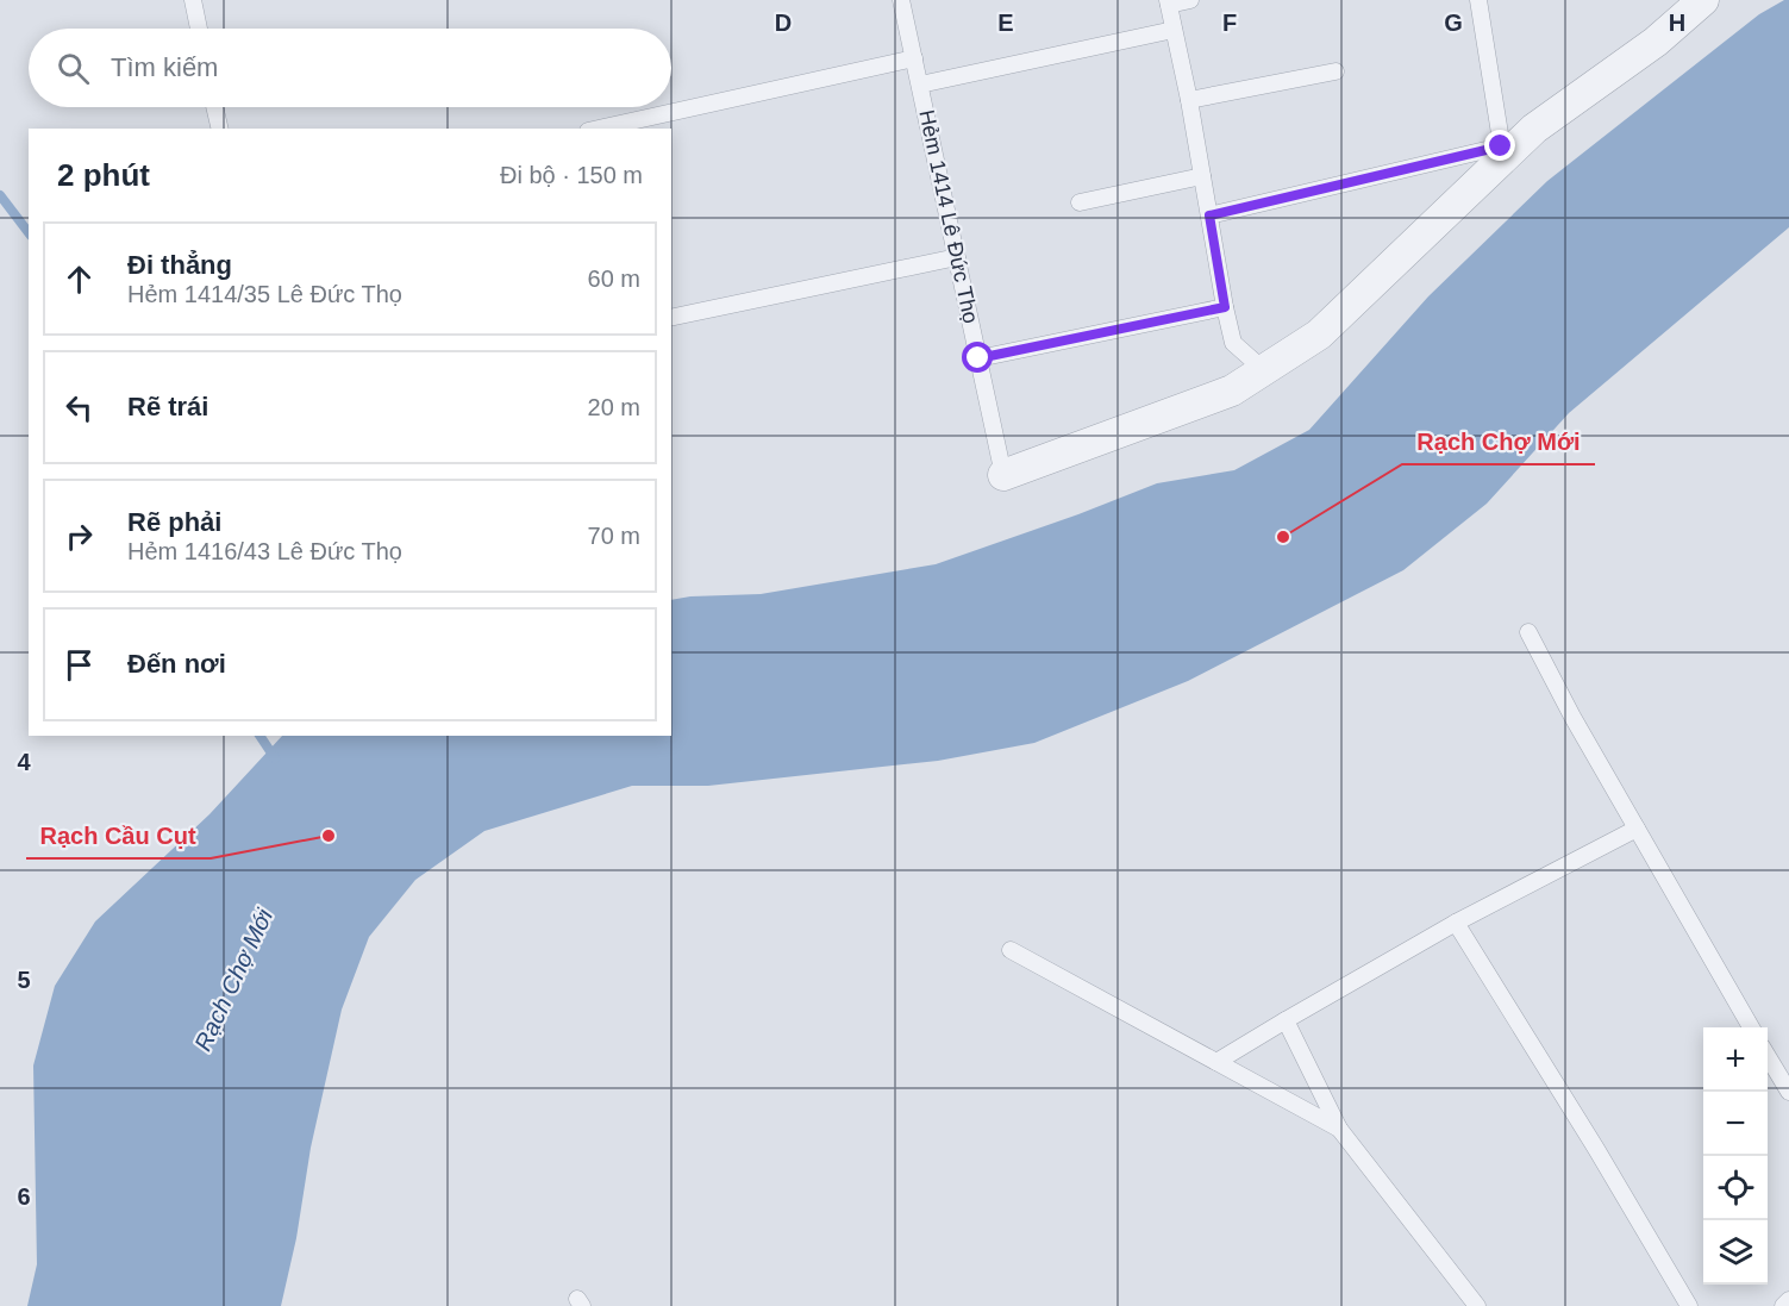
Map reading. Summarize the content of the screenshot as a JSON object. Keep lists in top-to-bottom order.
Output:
{
  "streets": {
    "lane": ["Hẻm 1414 Lê Đức Thọ"]
  },
  "water": ["Rạch Chợ Mới"],
  "places": ["Rạch Chợ Mới", "Rạch Cầu Cụt"],
  "page": {
    "search": "Tìm kiếm",
    "heading": ["2 phút", "Đi bộ · 150 m"],
    "list": [
      ["Đi thẳng", "Hẻm 1414/35 Lê Đức Thọ", "60 m"],
      ["Rẽ trái", "20 m"],
      ["Rẽ phải", "Hẻm 1416/43 Lê Đức Thọ", "70 m"],
      "Đến nơi"
    ],
    "map_buttons": ["+", "−"]
  },
  "grid": {
    "columns": [
      "D",
      "E",
      "F",
      "G",
      "H"
    ],
    "rows": ["4", "5", "6"]
  }
}
